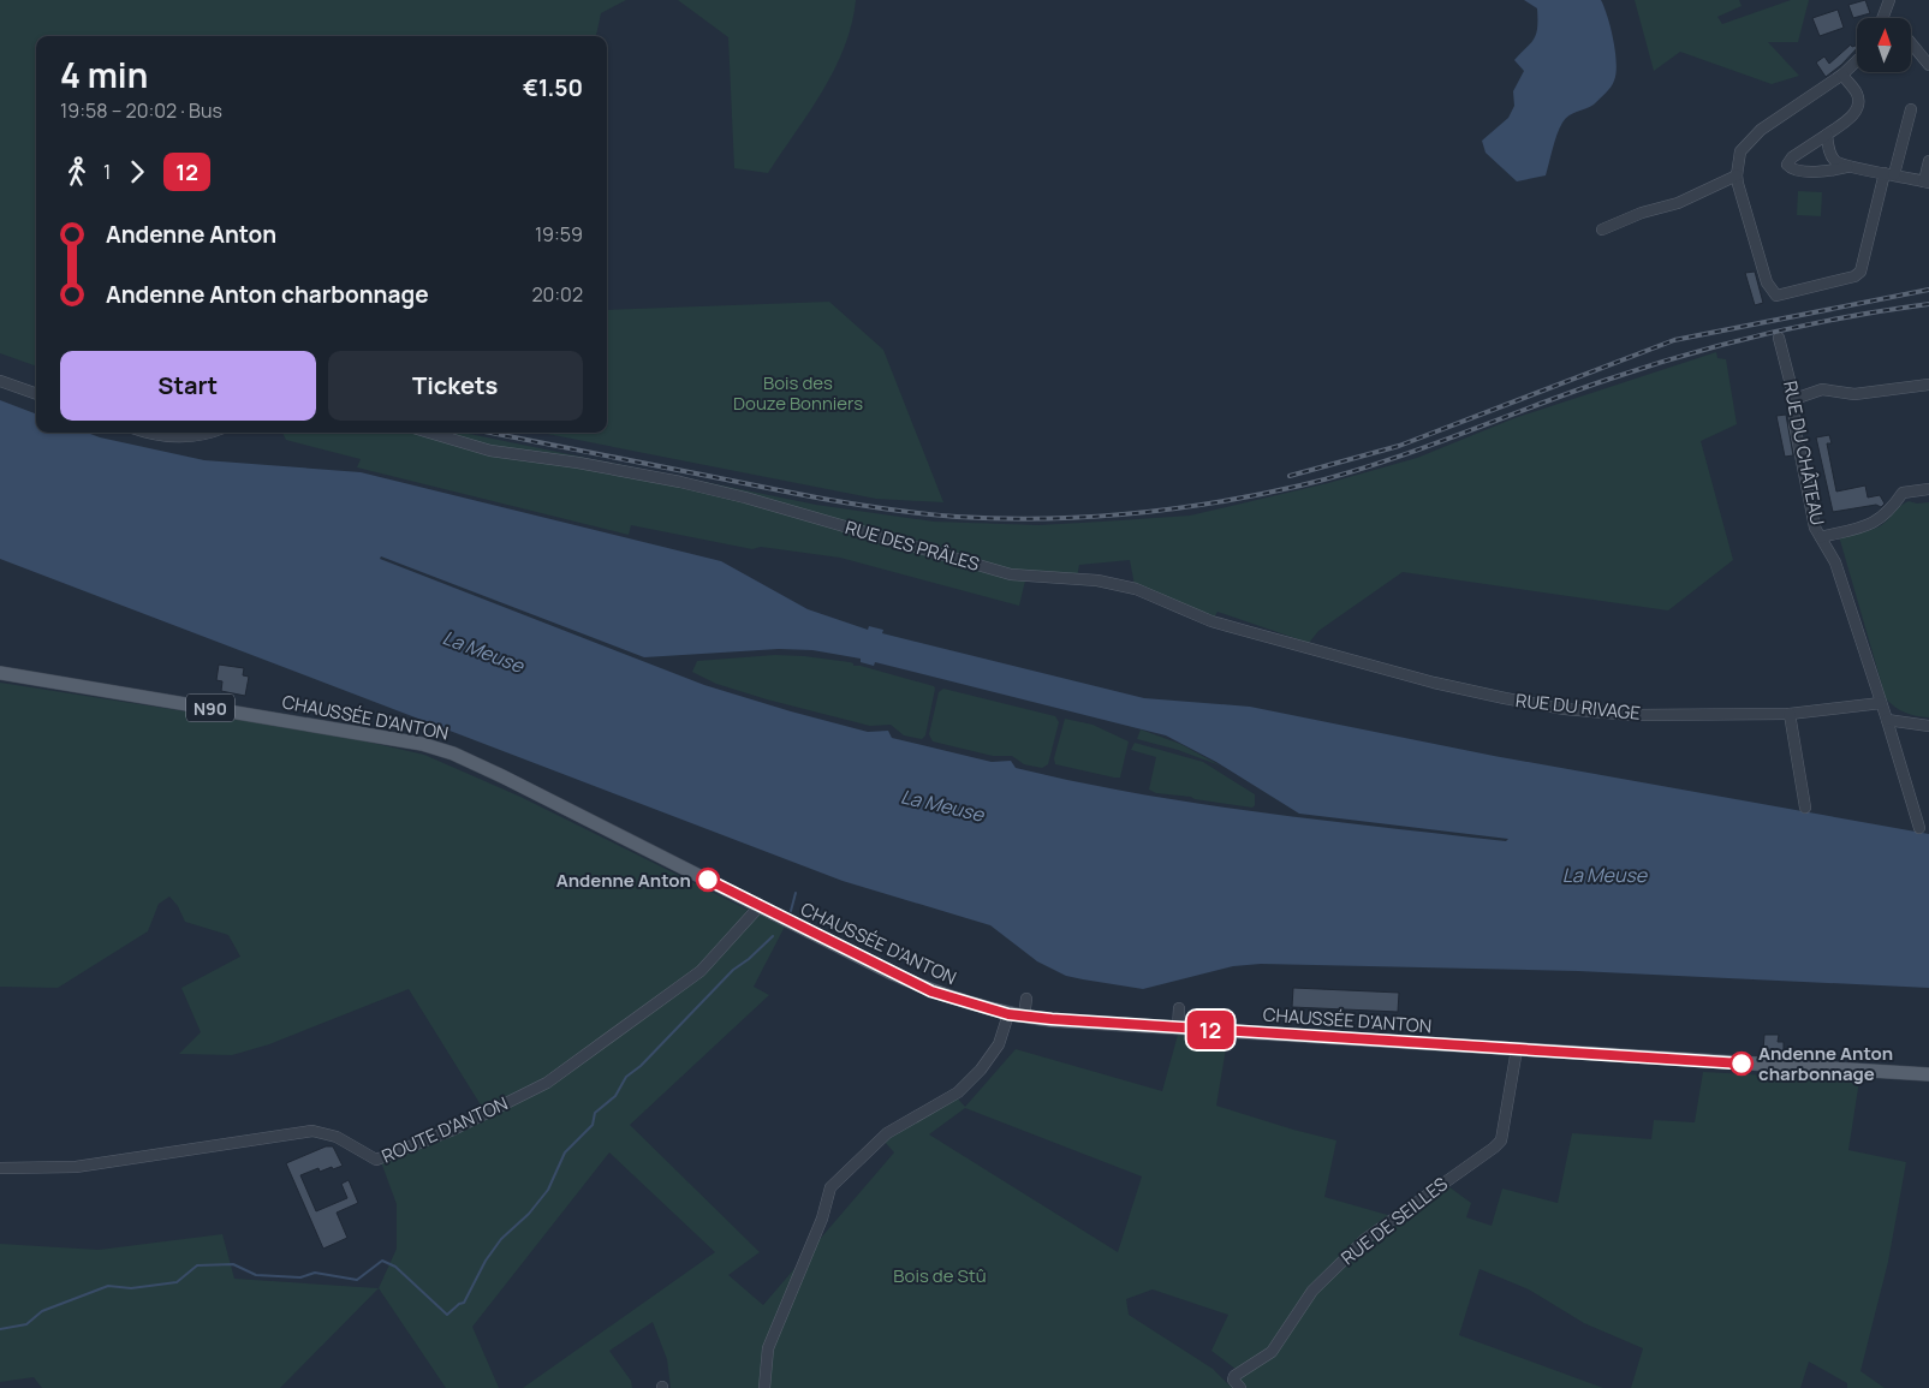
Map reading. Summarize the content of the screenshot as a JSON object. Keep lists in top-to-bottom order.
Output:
{
  "streets": {
    "main road": ["N90", "CHAUSSÉE D'ANTON"],
    "street": [
      "RUE DU CHÂTEAU",
      "RUE DES PRÂLES",
      "RUE DU RIVAGE",
      "ROUTE D'ANTON",
      "RUE DE SEILLES"
    ]
  },
  "crossings": [
    ["RUE DU CHÂTEAU", "RUE DU RIVAGE"],
    ["RUE DES PRÂLES", "RUE DU RIVAGE"],
    ["CHAUSSÉE D'ANTON", "ROUTE D'ANTON"],
    ["CHAUSSÉE D'ANTON", "RUE DE SEILLES"]
  ],
  "water": ["La Meuse"],
  "parks": ["Bois des Douze Bonniers", "Bois de Stû"],
  "places": ["Andenne Anton", "Andenne Anton charbonnage"],
  "lines": ["bus line 12"],
  "north": "top",
  "page": {
    "on_map": "12",
    "heading": ["4 min", "19:58 – 20:02 · Bus", "€1.50"],
    "legs": ["1", "12"],
    "list": [
      {
        "name": "Andenne Anton",
        "value": "19:59"
      },
      {
        "name": "Andenne Anton charbonnage",
        "value": "20:02"
      }
    ],
    "buttons": ["Start", "Tickets"]
  }
}
